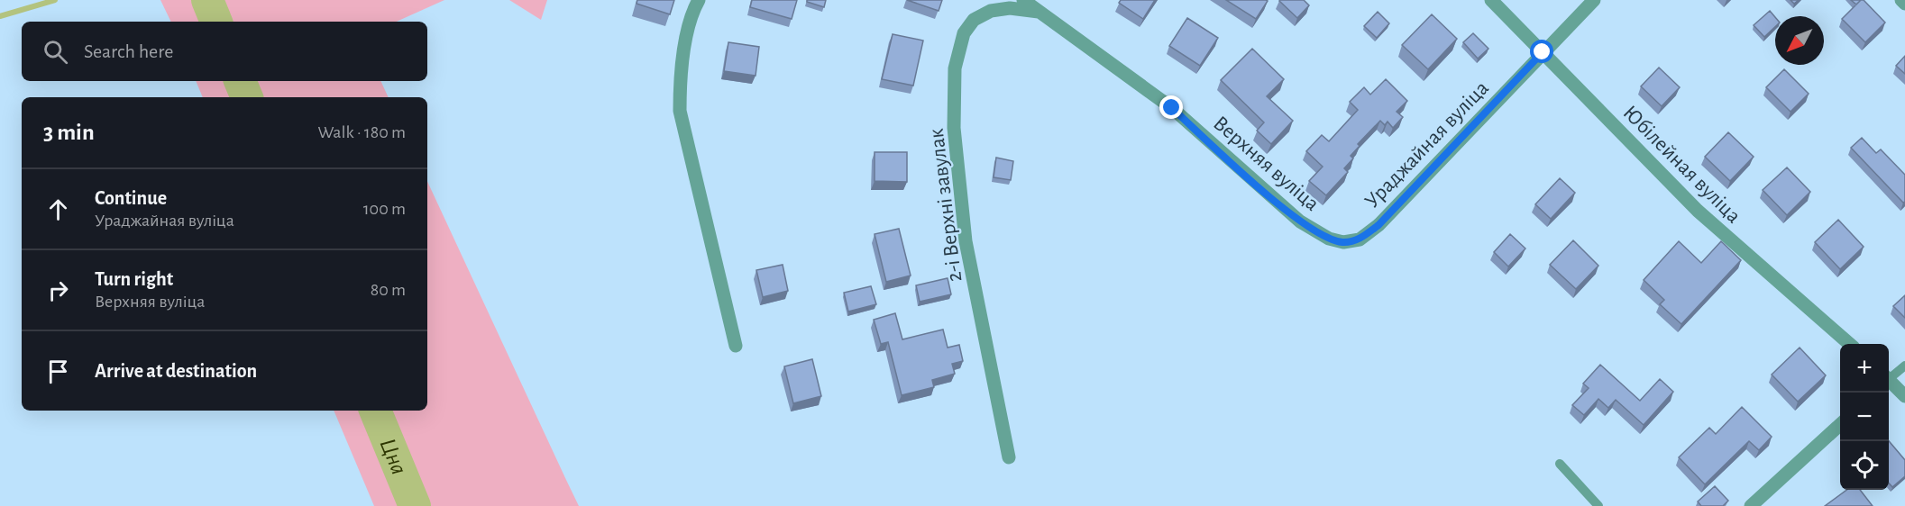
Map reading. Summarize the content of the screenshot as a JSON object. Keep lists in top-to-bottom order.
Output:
{
  "streets": {
    "street": [
      "Ураджайная вуліца",
      "Верхняя вуліца",
      "Юбілейная вуліца",
      "2-і Верхні завулак"
    ]
  },
  "crossings": [
    ["Ураджайная вуліца", "Верхняя вуліца"],
    ["Ураджайная вуліца", "Юбілейная вуліца"],
    ["Верхняя вуліца", "2-і Верхні завулак"]
  ],
  "water": ["Цна"],
  "north": "bottom left",
  "page": {
    "search": "Search here",
    "heading": ["3 min", "Walk · 180 m"],
    "list": [
      ["Continue", "Ураджайная вуліца", "100 m"],
      ["Turn right", "Верхняя вуліца", "80 m"],
      "Arrive at destination"
    ],
    "map_buttons": ["+", "−"]
  }
}
